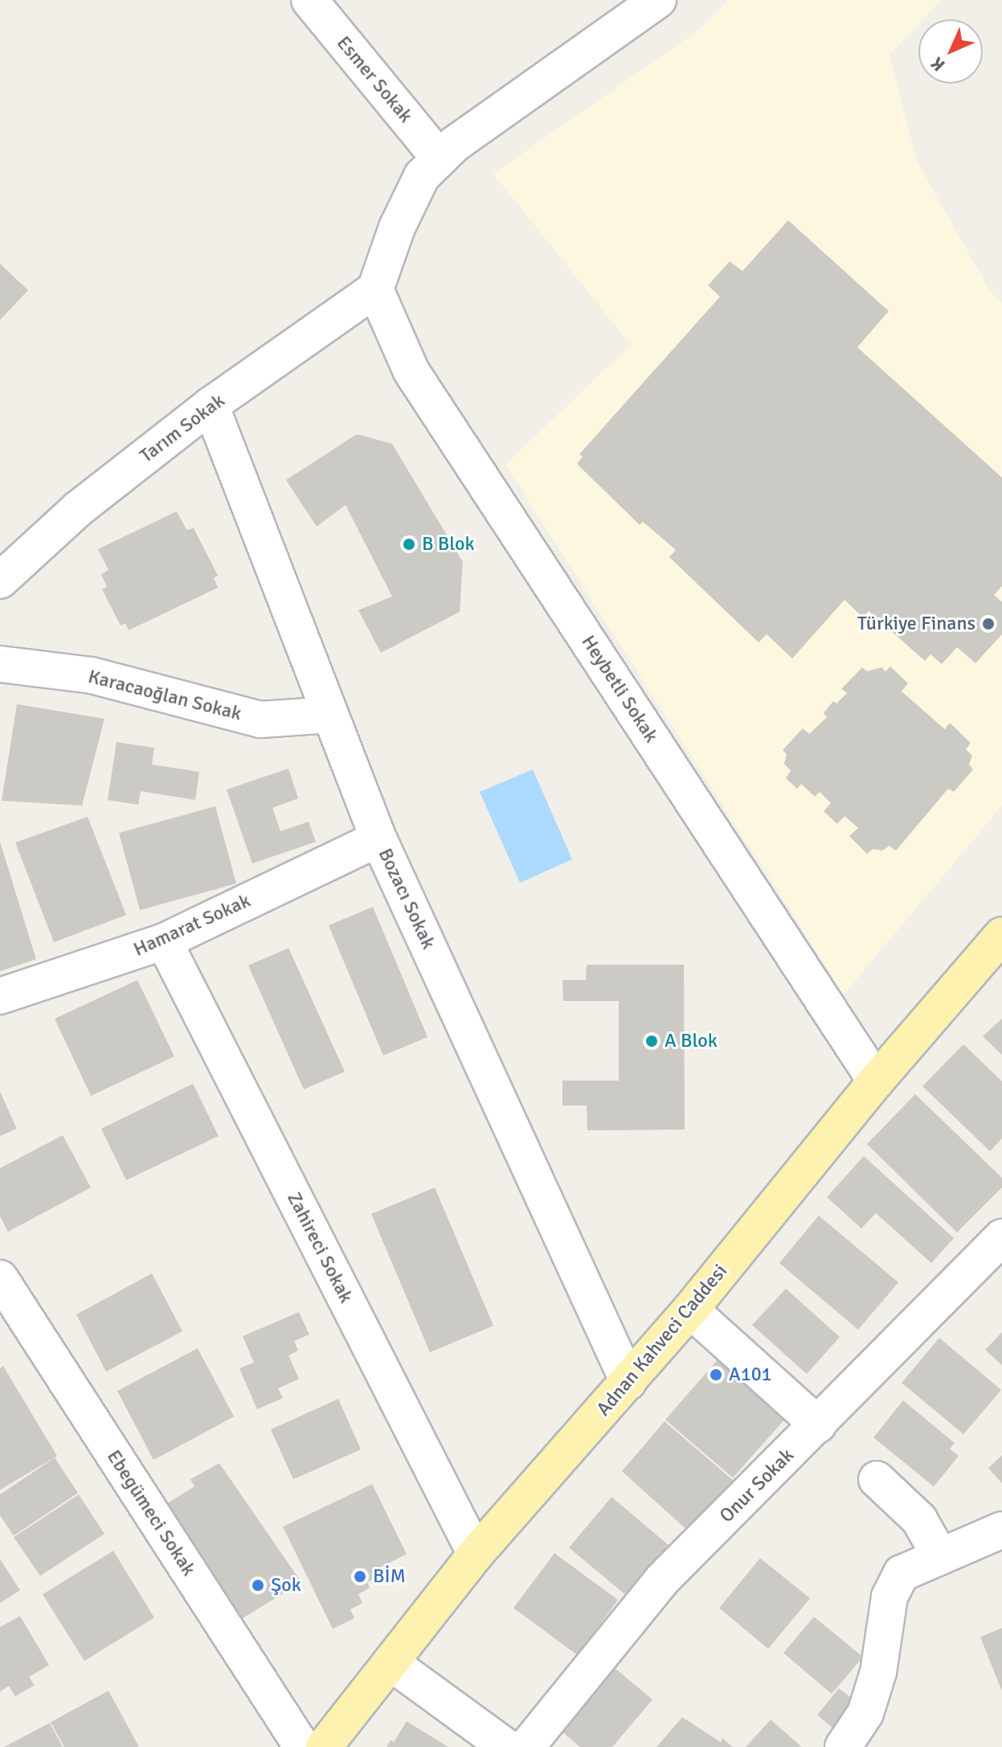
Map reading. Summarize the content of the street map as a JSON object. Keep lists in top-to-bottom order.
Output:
{
  "streets": {
    "main road": ["Adnan Kahveci Caddesi"],
    "street": [
      "Esmer Sokak",
      "Tarım Sokak",
      "Heybetli Sokak",
      "Karacaoğlan Sokak",
      "Bozacı Sokak",
      "Hamarat Sokak",
      "Zahireci Sokak",
      "Onur Sokak",
      "Ebegümeci Sokak"
    ]
  },
  "crossings": [
    ["Tarım Sokak", "Heybetli Sokak"],
    ["Tarım Sokak", "Bozacı Sokak"],
    ["Heybetli Sokak", "Adnan Kahveci Caddesi"],
    ["Karacaoğlan Sokak", "Bozacı Sokak"],
    ["Bozacı Sokak", "Hamarat Sokak"],
    ["Bozacı Sokak", "Adnan Kahveci Caddesi"],
    ["Hamarat Sokak", "Zahireci Sokak"],
    ["Zahireci Sokak", "Adnan Kahveci Caddesi"]
  ],
  "places": [
    "B Blok",
    "Türkiye Finans",
    "A Blok",
    "A101",
    "BİM",
    "Şok"
  ],
  "north": "bottom left"
}
